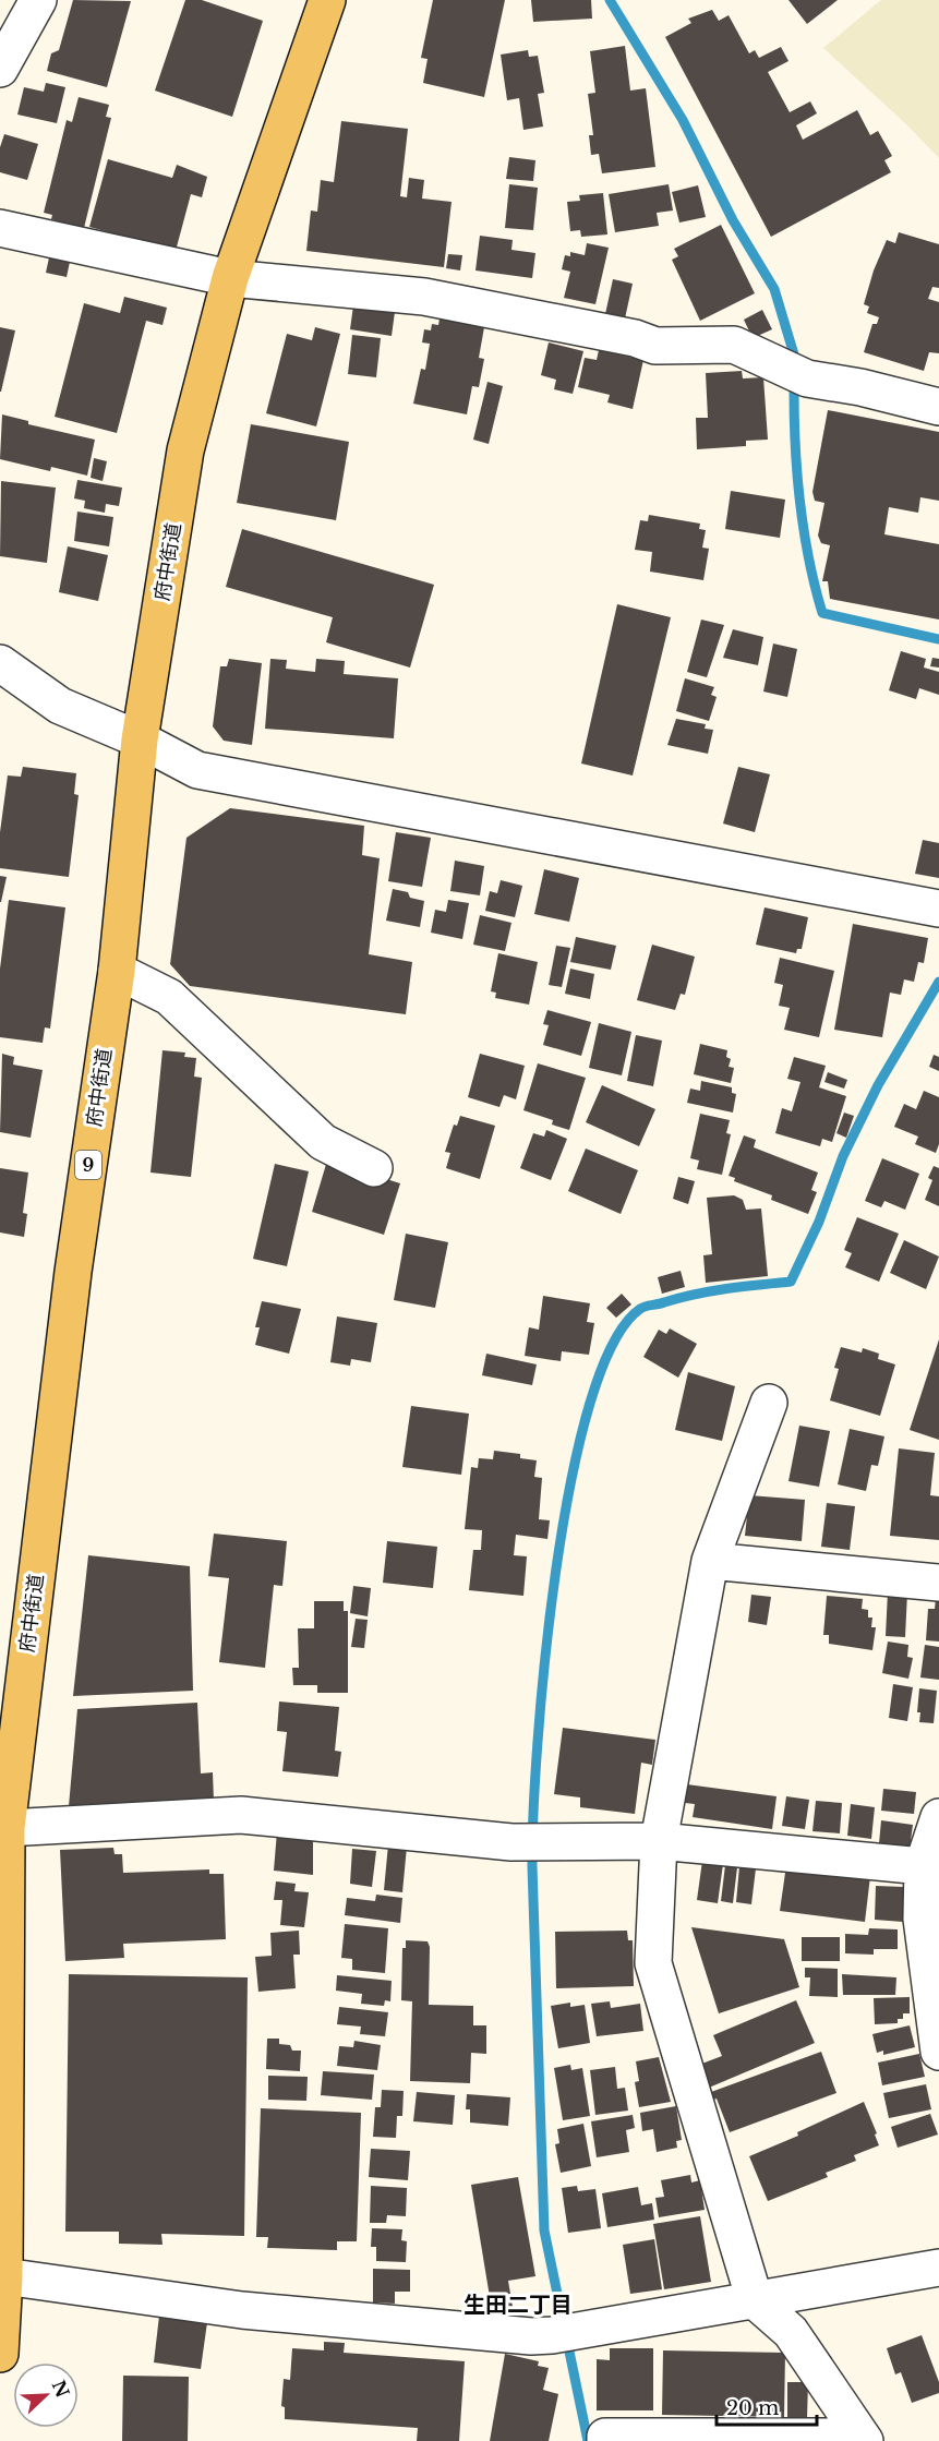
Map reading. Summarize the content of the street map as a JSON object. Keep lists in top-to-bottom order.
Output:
{
  "streets": {
    "main road": ["府中街道", "9"]
  },
  "districts": ["生田二丁目"],
  "scale_bar": "20 m",
  "north": "top right"
}
